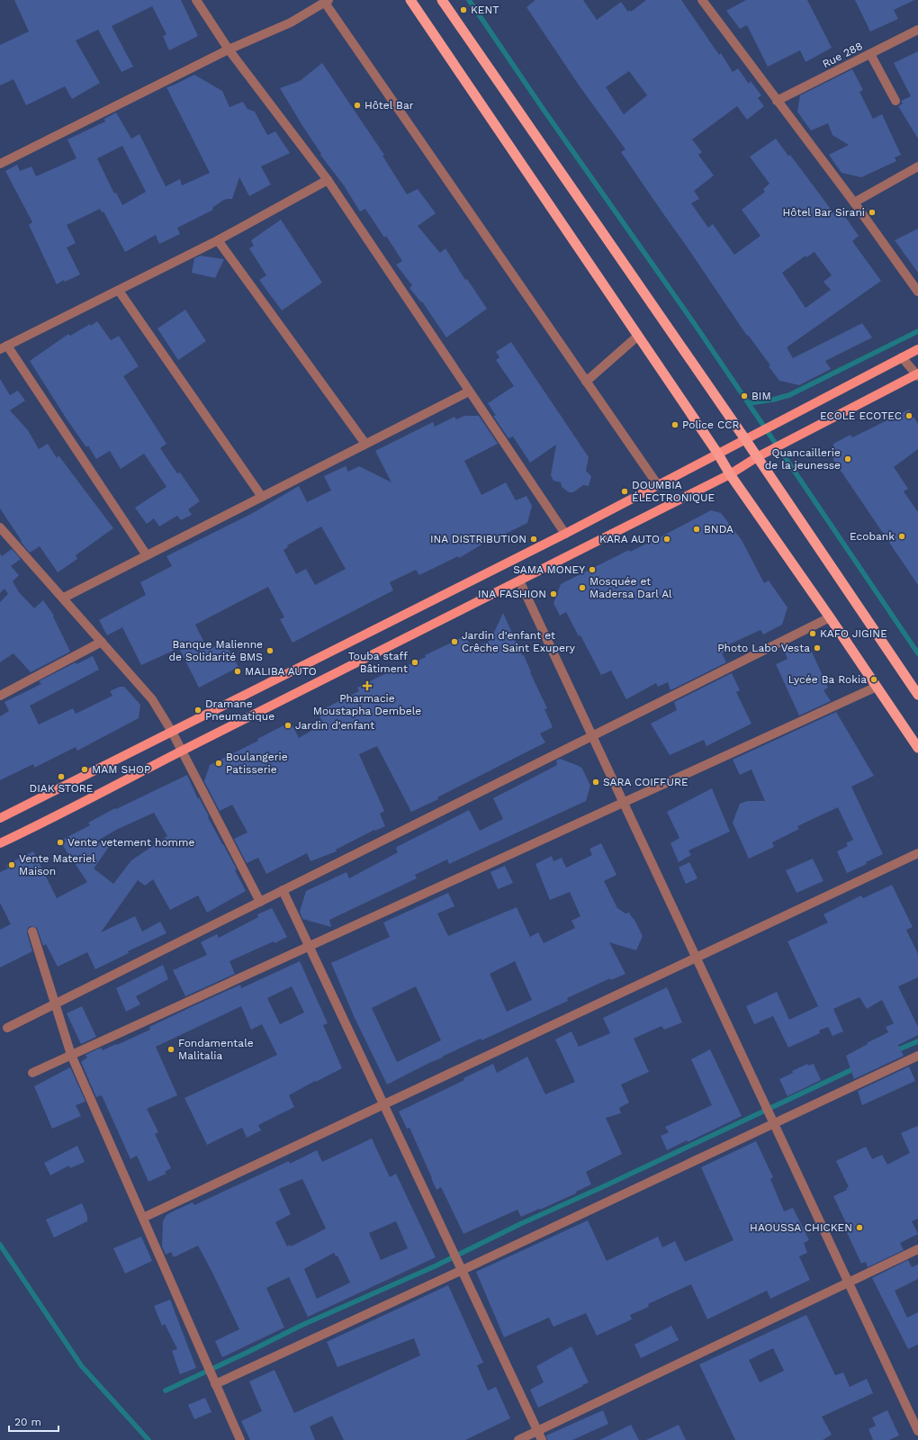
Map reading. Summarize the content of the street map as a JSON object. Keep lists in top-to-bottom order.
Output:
{
  "streets": {
    "street": ["Rue 288"]
  },
  "places": {
    "other": [
      "KENT",
      "Hôtel Bar",
      "Hôtel Bar Sirani",
      "BIM",
      "ECOLE ECOTEC",
      "Police CCR",
      "Quancaillerie de la jeunesse",
      "DOUMBIA ÉLECTRONIQUE",
      "BNDA",
      "Ecobank",
      "INA DISTRIBUTION",
      "KARA AUTO",
      "SAMA MONEY",
      "Mosquée et Madersa Darl Al",
      "INA FASHION",
      "KAFO JIGINE",
      "Jardin d'enfant et Crêche Saint Exupery",
      "Photo Labo Vesta",
      "Banque Malienne de Solidarité BMS",
      "Touba staff Bâtiment",
      "MALIBA AUTO",
      "Lycée Ba Rokia",
      "Dramane Pneumatique",
      "Jardin d'enfant",
      "Boulangerie Patisserie",
      "MAM SHOP",
      "DIAK STORE",
      "SARA COIFFURE",
      "Vente vetement homme",
      "Vente Materiel Maison",
      "Fondamentale Malitalia",
      "HAOUSSA CHICKEN"
    ],
    "health": ["Pharmacie Moustapha Dembele"]
  },
  "scale_bar": "20 m"
}
